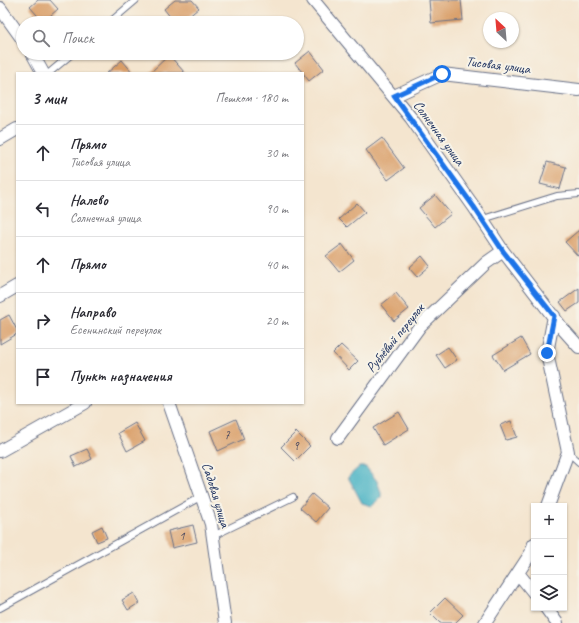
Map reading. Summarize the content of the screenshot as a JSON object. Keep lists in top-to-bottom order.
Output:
{
  "streets": {
    "street": [
      "Тисовая улица",
      "Солнечная улица",
      "Рублёвый переулок",
      "Садовая улица"
    ]
  },
  "crossings": [
    ["Тисовая улица", "Солнечная улица"],
    ["Солнечная улица", "Рублёвый переулок"]
  ],
  "house_numbers": ["7", "9", "1"],
  "north": "top left",
  "page": {
    "search": "Поиск",
    "heading": ["3 мин", "Пешком · 180 m"],
    "list": [
      ["Прямо", "Тисовая улица", "30 m"],
      ["Налево", "Солнечная улица", "90 m"],
      ["Прямо", "40 m"],
      ["Направо", "Есенинский переулок", "20 m"],
      "Пункт назначения"
    ],
    "map_buttons": ["+", "−"]
  }
}
